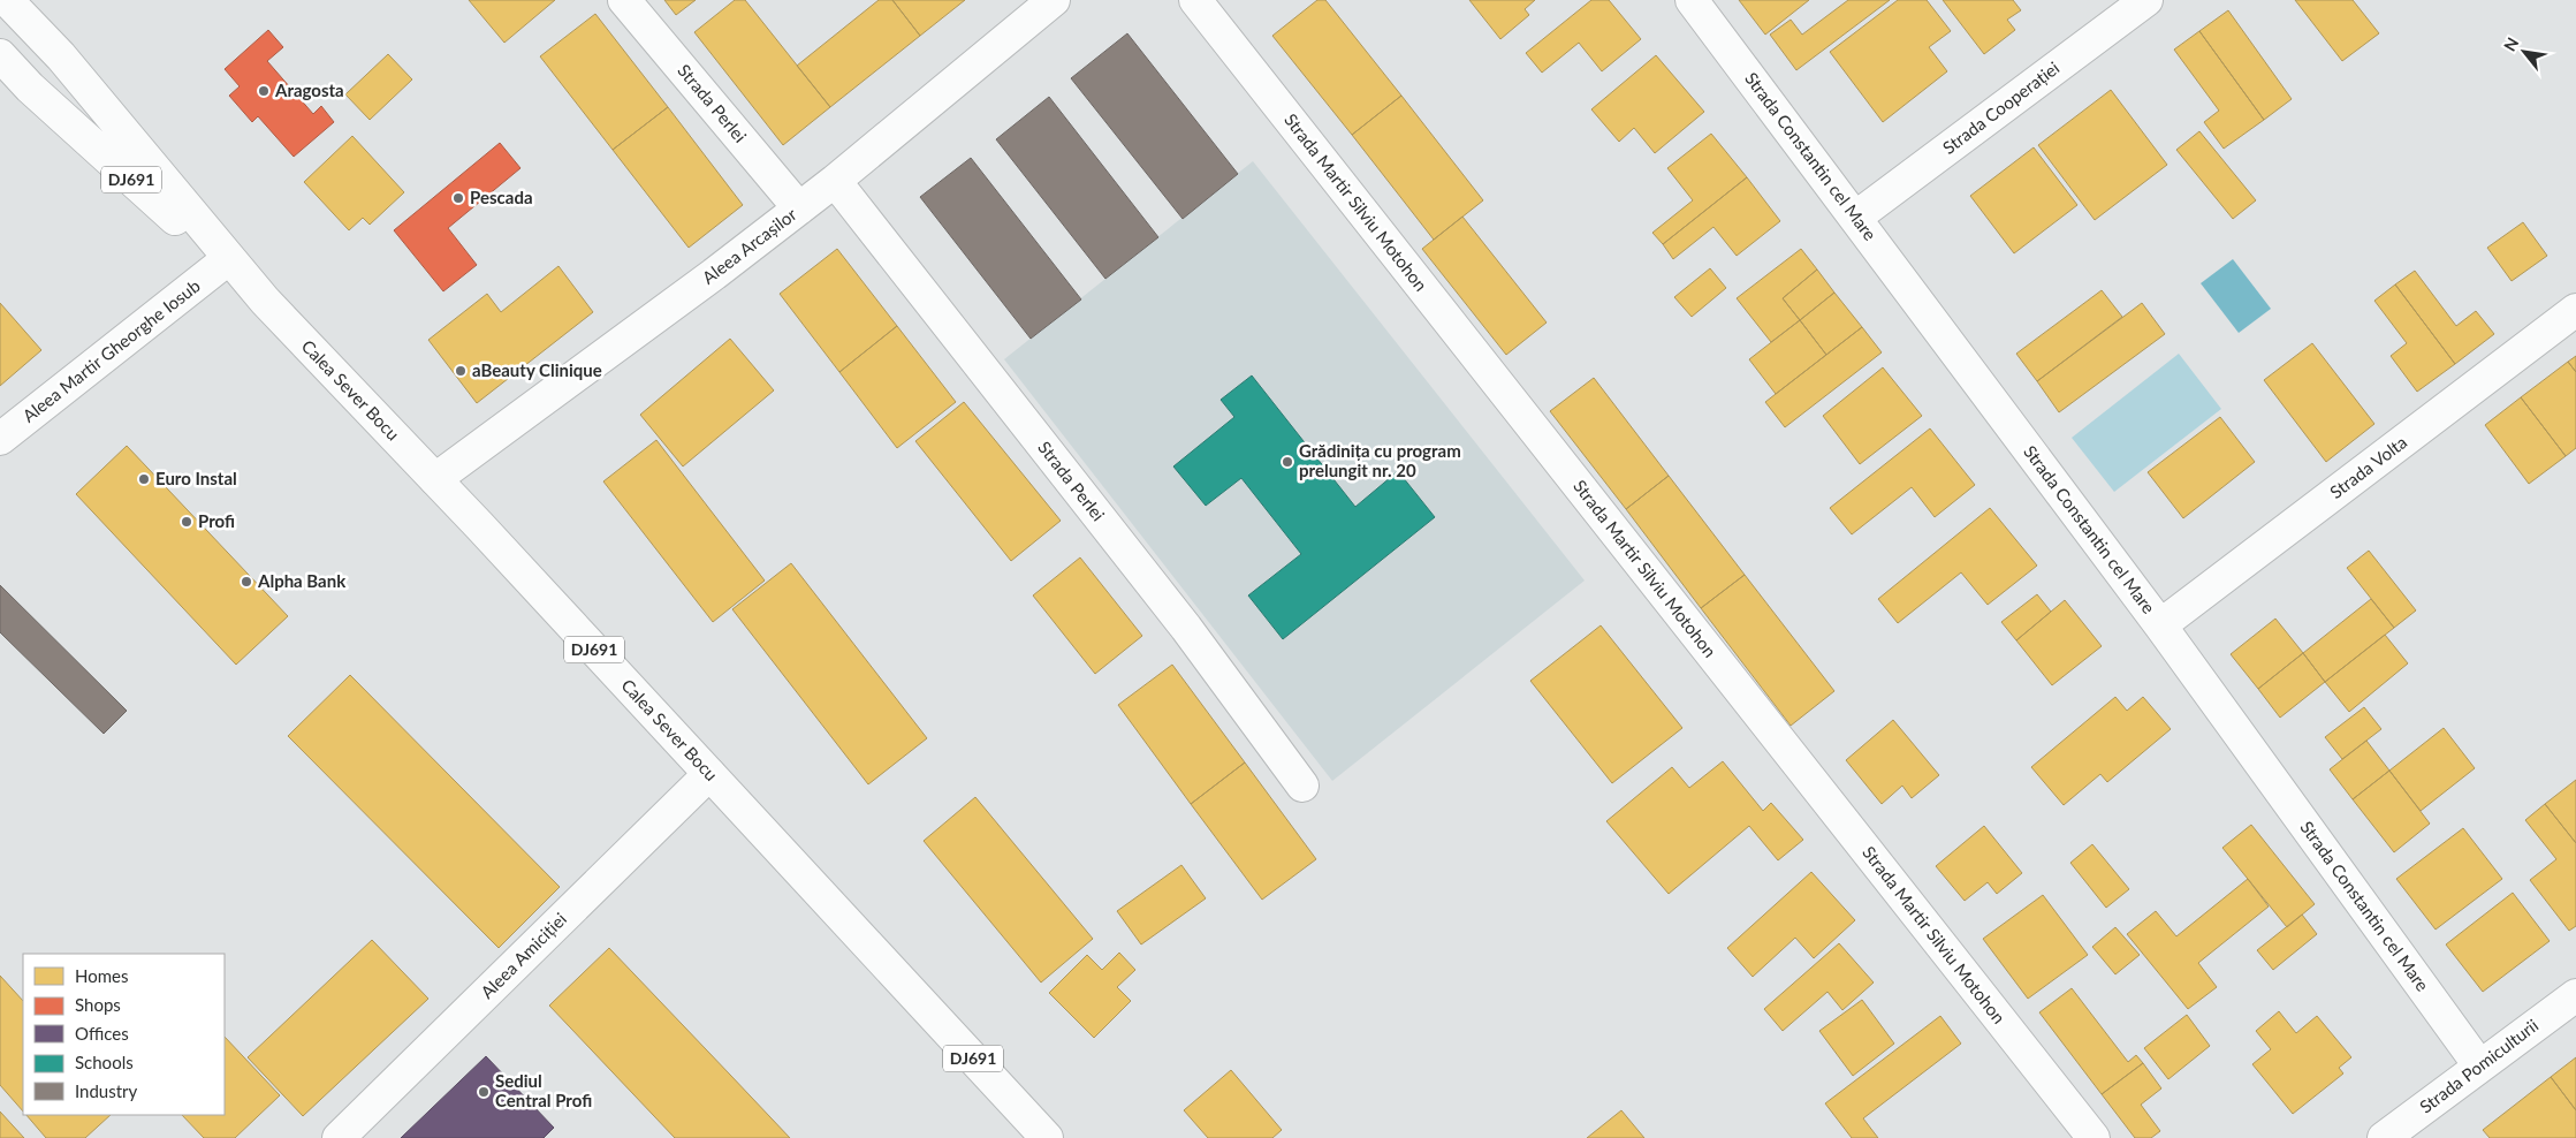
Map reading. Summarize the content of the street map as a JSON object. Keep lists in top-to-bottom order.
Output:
{
  "streets": {
    "street": [
      "Strada Perlei",
      "Strada Cooperației",
      "Strada Constantin cel Mare",
      "DJ691",
      "Strada Martir Silviu Motohon",
      "Aleea Arcașilor",
      "Aleea Martir Gheorghe Iosub",
      "Calea Sever Bocu",
      "Strada Volta",
      "Aleea Amiciției",
      "Strada Pomiculturii"
    ]
  },
  "crossings": [
    ["Strada Perlei", "Aleea Arcașilor"],
    ["Strada Cooperației", "Strada Constantin cel Mare"],
    ["Strada Constantin cel Mare", "Strada Volta"],
    ["Strada Constantin cel Mare", "Strada Pomiculturii"],
    ["Aleea Arcașilor", "Calea Sever Bocu"],
    ["Aleea Martir Gheorghe Iosub", "Calea Sever Bocu"],
    ["Calea Sever Bocu", "Aleea Amiciției"]
  ],
  "places": [
    "Aragosta",
    "Pescada",
    "aBeauty Clinique",
    "Grădinița cu program prelungit nr. 20",
    "Euro Instal",
    "Profi",
    "Alpha Bank",
    "Sediul Central Profi"
  ],
  "legend": [
    "Homes",
    "Shops",
    "Offices",
    "Schools",
    "Industry"
  ],
  "north": "top left"
}
